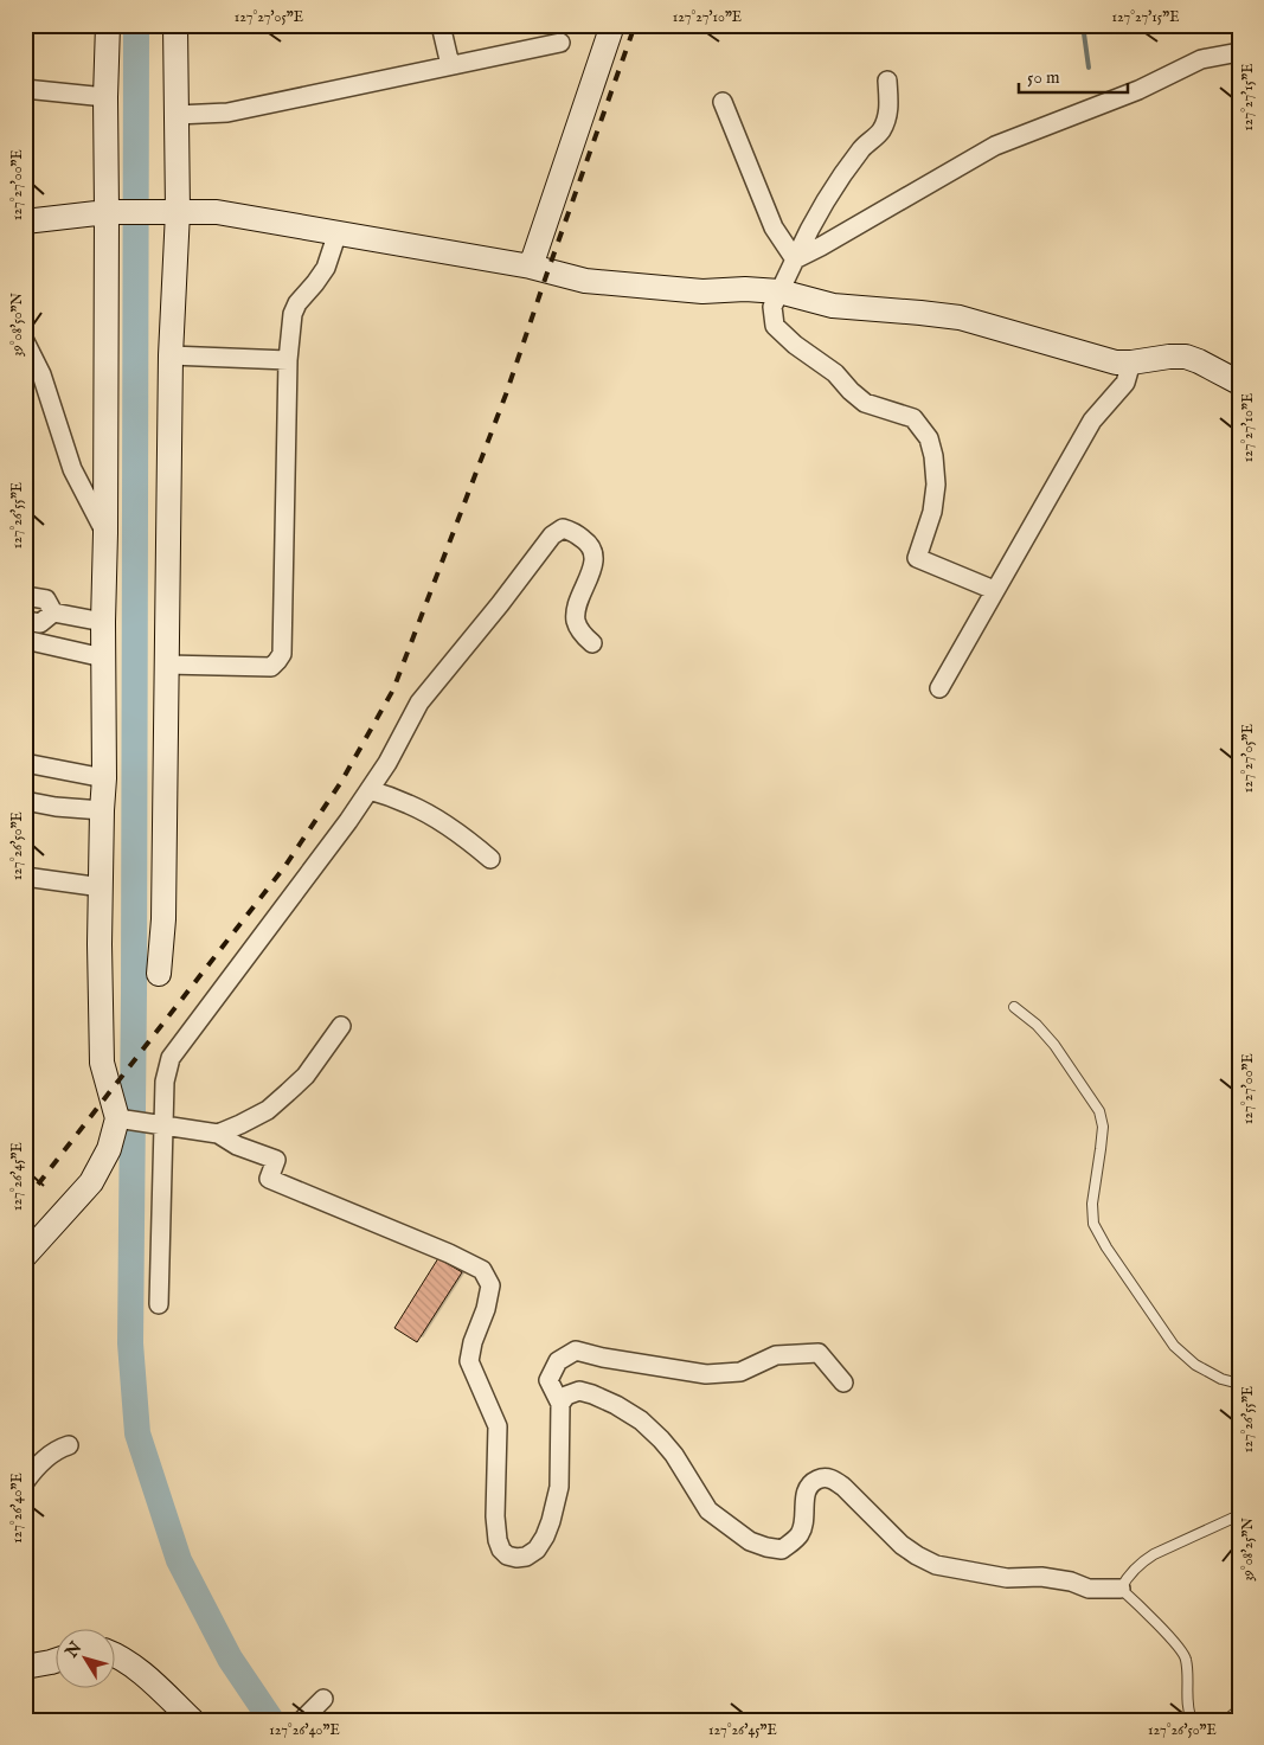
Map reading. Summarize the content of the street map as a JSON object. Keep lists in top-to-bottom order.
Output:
{
  "scale_bar": "50 m",
  "north": "top left",
  "coordinates": [
    "127°27'05\"E",
    "127°27'10\"E",
    "127°27'15\"E",
    "127°27'00\"E",
    "39°08'50\"N",
    "127°26'55\"E",
    "127°26'50\"E",
    "127°26'45\"E",
    "127°26'40\"E",
    "39°08'25\"N"
  ]
}
